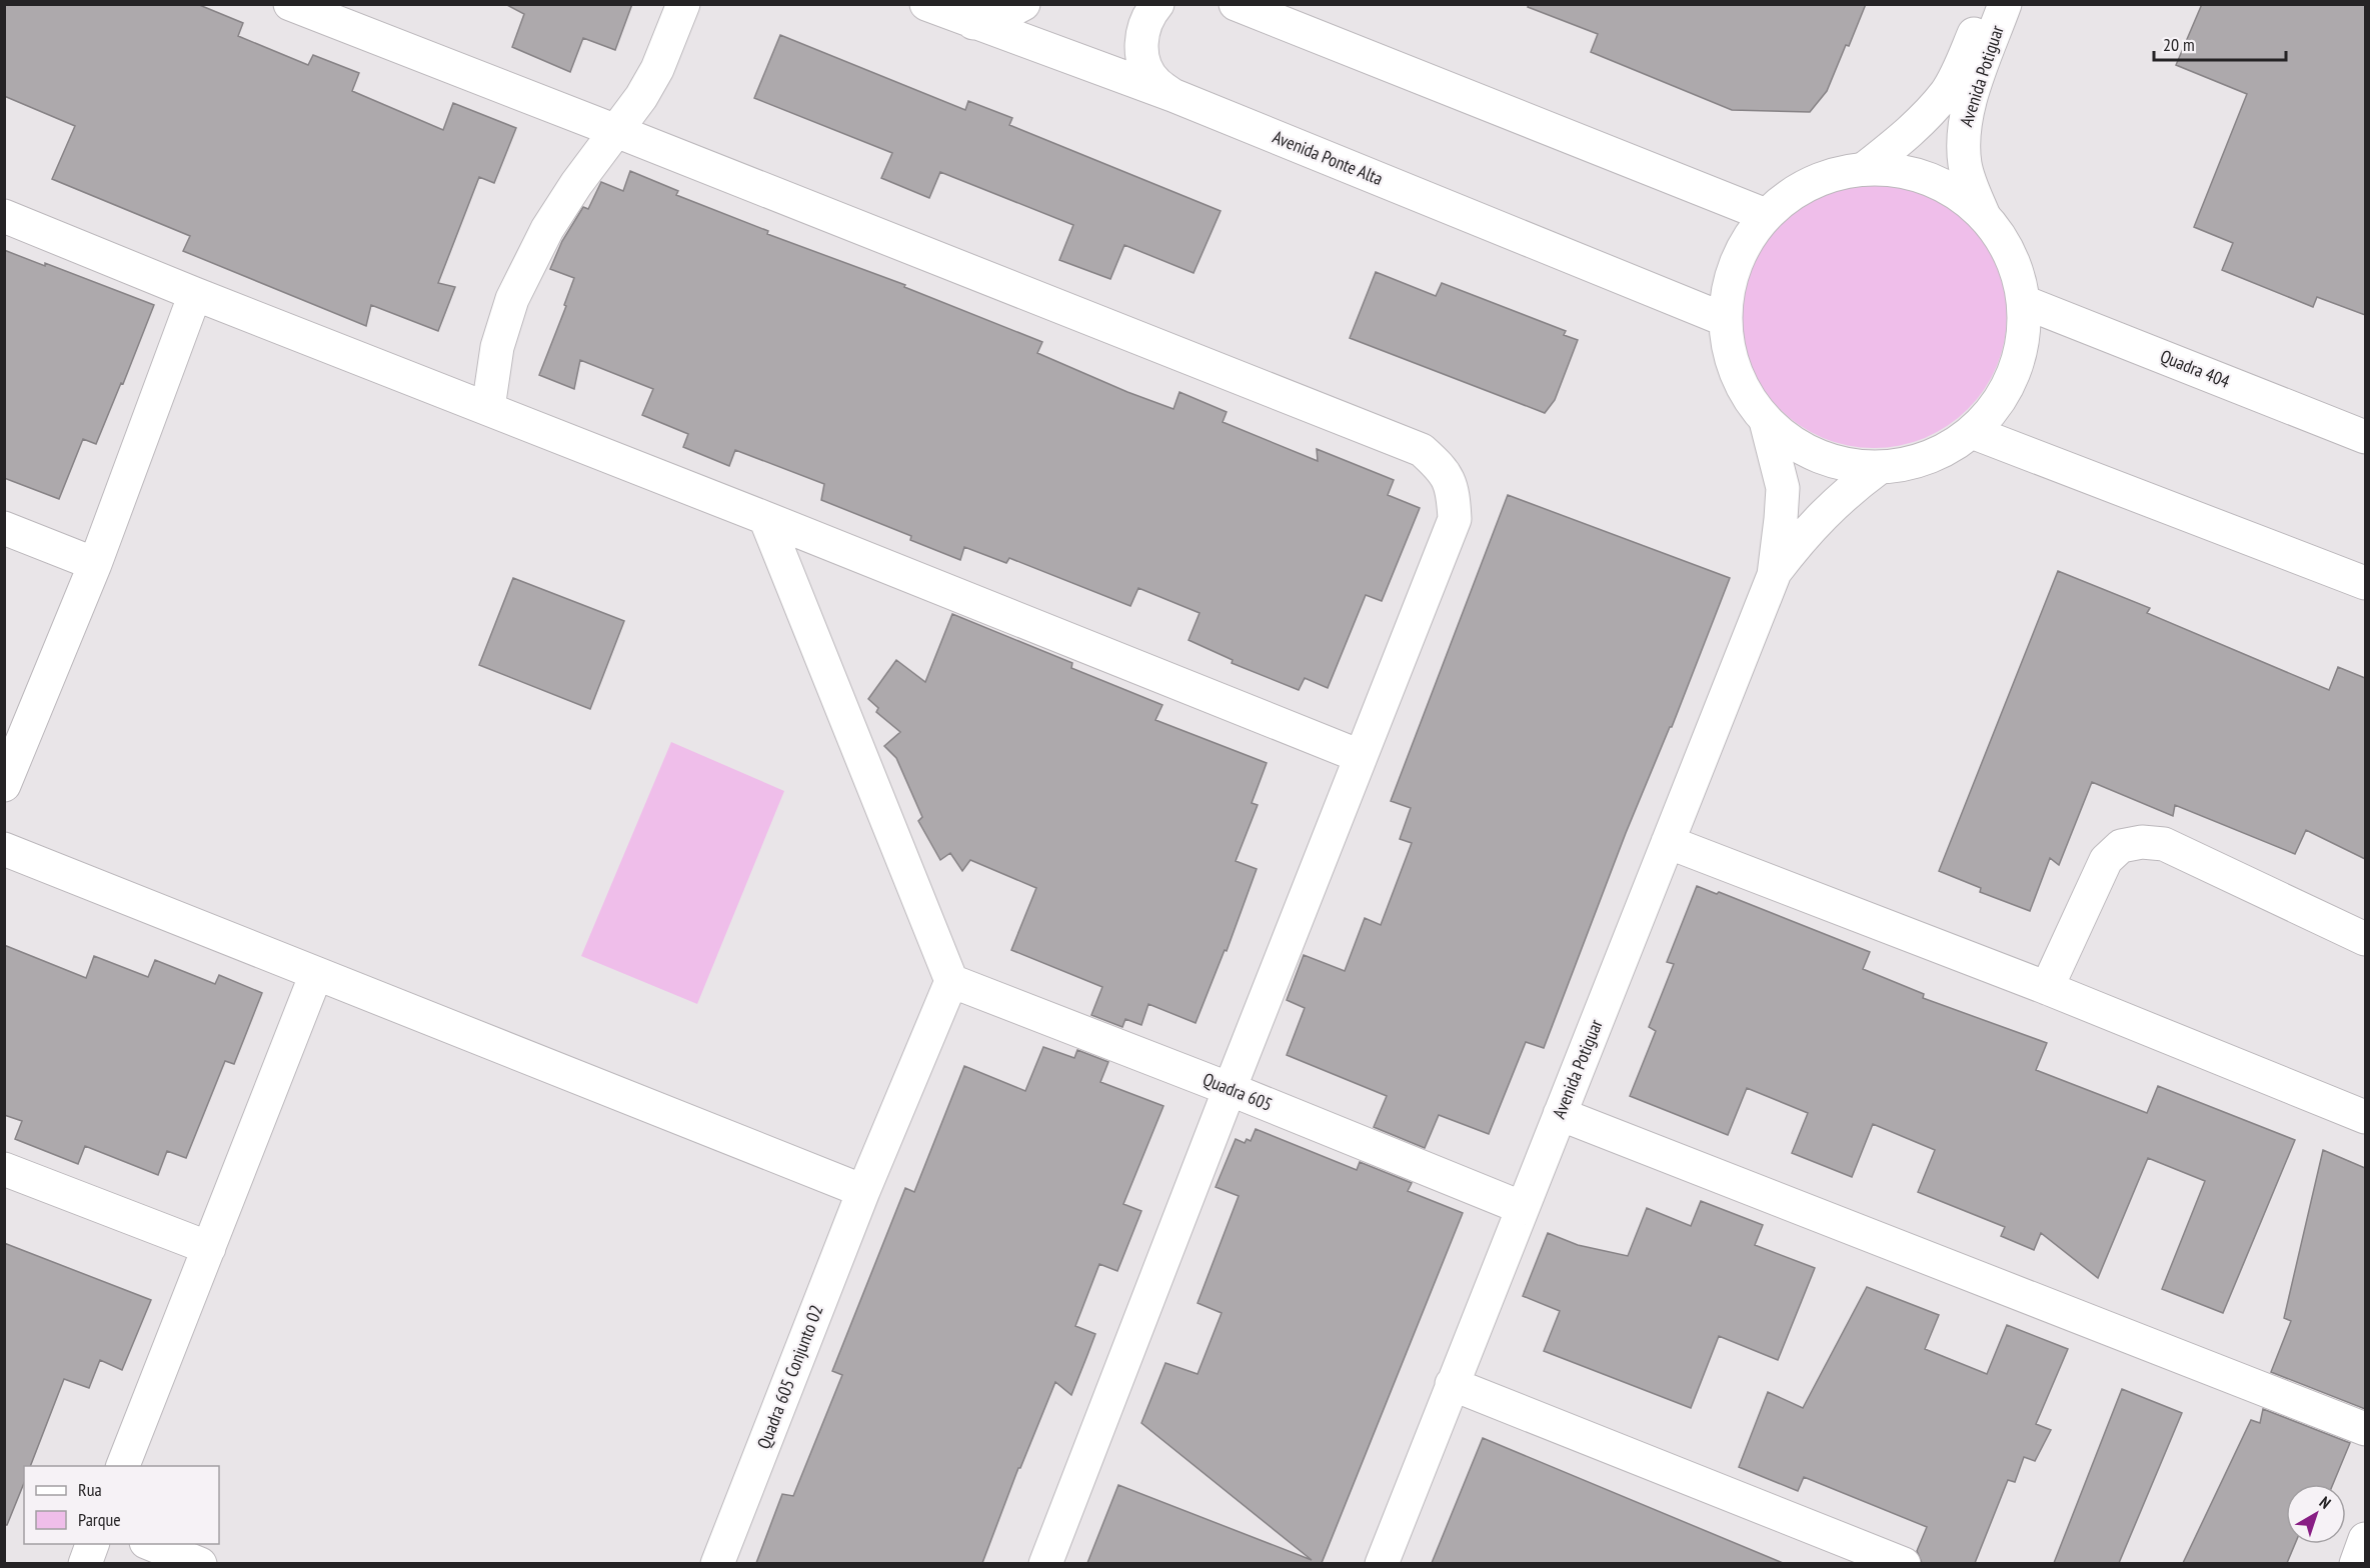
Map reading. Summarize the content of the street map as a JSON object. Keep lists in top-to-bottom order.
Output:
{
  "streets": {
    "street": [
      "Avenida Potiguar",
      "Avenida Ponte Alta",
      "Quadra 404",
      "Quadra 605",
      "Quadra 605 Conjunto 02"
    ]
  },
  "crossings": [
    ["Avenida Potiguar", "Avenida Ponte Alta"],
    ["Avenida Potiguar", "Quadra 404"],
    ["Avenida Potiguar", "Quadra 605"],
    ["Quadra 605", "Quadra 605 Conjunto 02"]
  ],
  "legend": ["Rua", "Parque"],
  "scale_bar": "20 m",
  "north": "top right"
}
